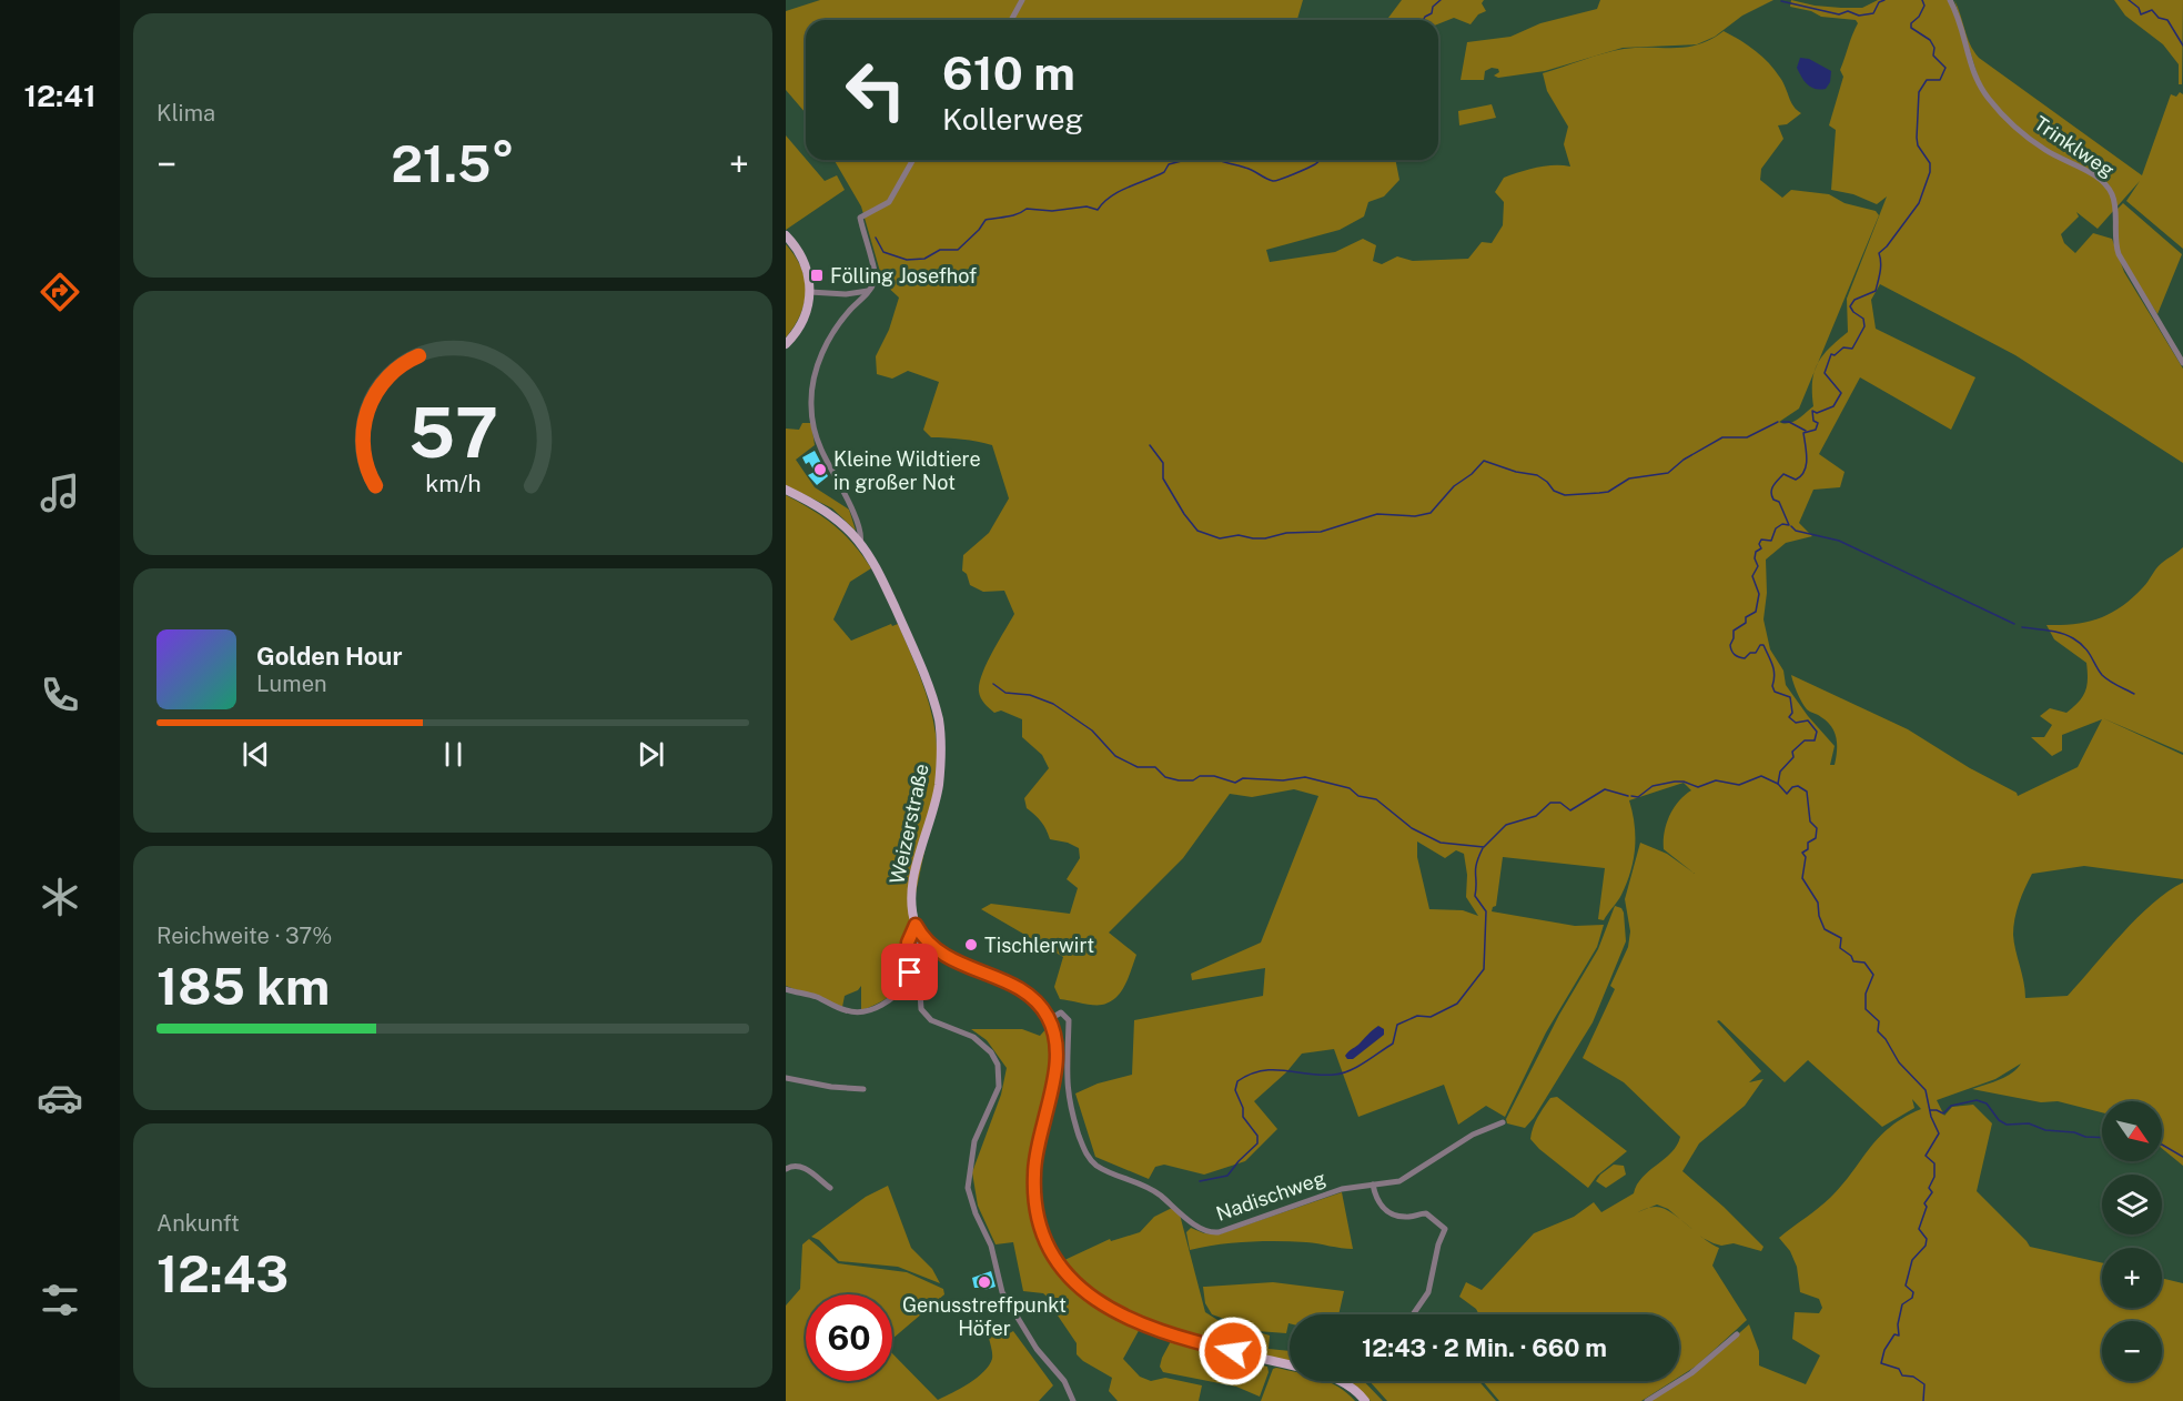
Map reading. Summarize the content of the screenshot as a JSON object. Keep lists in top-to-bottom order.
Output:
{
  "streets": {
    "main road": ["Weizerstraße"],
    "street": ["Trinklweg", "Nadischweg"]
  },
  "places": {
    "transit": ["Fölling Josefhof"],
    "other": ["Kleine Wildtiere in großer Not", "Tischlerwirt", "Genusstreffpunkt Höfer"]
  },
  "north": "bottom right",
  "page": {
    "tabs": "12:41",
    "tile": [
      "Klima",
      ["Reichweite · 37%", "185 km"],
      ["Ankunft", "12:43"]
    ],
    "turn": ["610 m", "Kollerweg"],
    "heat": ["−", "21.5°", "+"],
    "song": ["Golden Hour", "Lumen"],
    "map_buttons": ["+", "−"],
    "limit": "60",
    "trip": "12:43 · 2 Min. · 660 m",
    "gauge": ["57", "km/h"]
  }
}
